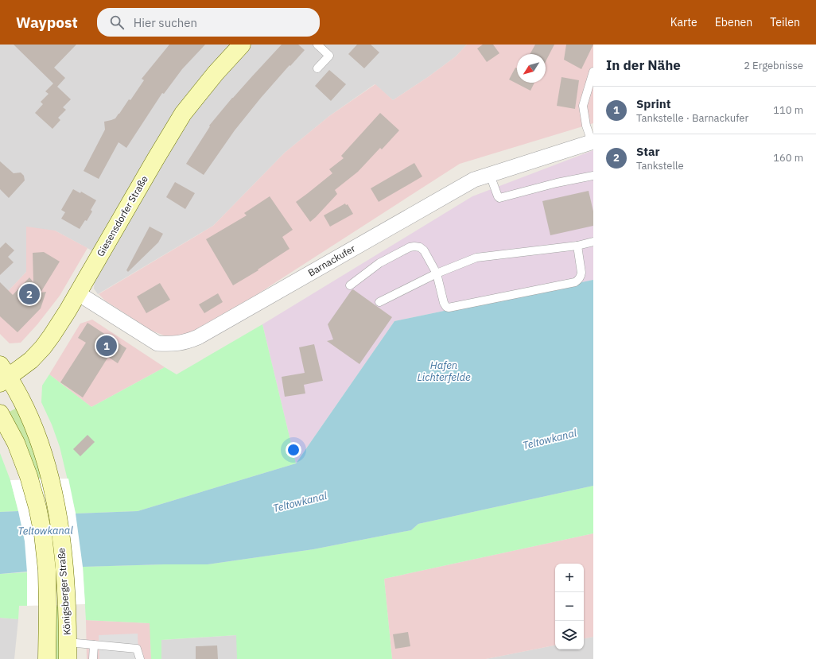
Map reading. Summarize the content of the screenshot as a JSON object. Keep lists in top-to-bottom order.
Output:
{
  "streets": {
    "main road": ["Giesensdorfer Straße", "Königsberger Straße"],
    "street": ["Barnackufer"]
  },
  "crossings": [
    ["Giesensdorfer Straße", "Barnackufer"],
    ["Giesensdorfer Straße", "Königsberger Straße"]
  ],
  "water": ["Hafen Lichterfelde", "Teltowkanal"],
  "north": "bottom left",
  "page": {
    "header": "Waypost",
    "search": "Hier suchen",
    "nav": ["Karte", "Ebenen", "Teilen"],
    "heading": ["In der Nähe", "2 Ergebnisse"],
    "list": [
      {
        "mark": "1",
        "name": "Sprint",
        "note": "Tankstelle · Barnackufer",
        "value": "110 m"
      },
      {
        "mark": "2",
        "name": "Star",
        "note": "Tankstelle",
        "value": "160 m"
      }
    ],
    "pins": ["2", "1"],
    "map_buttons": ["+", "−"]
  }
}
